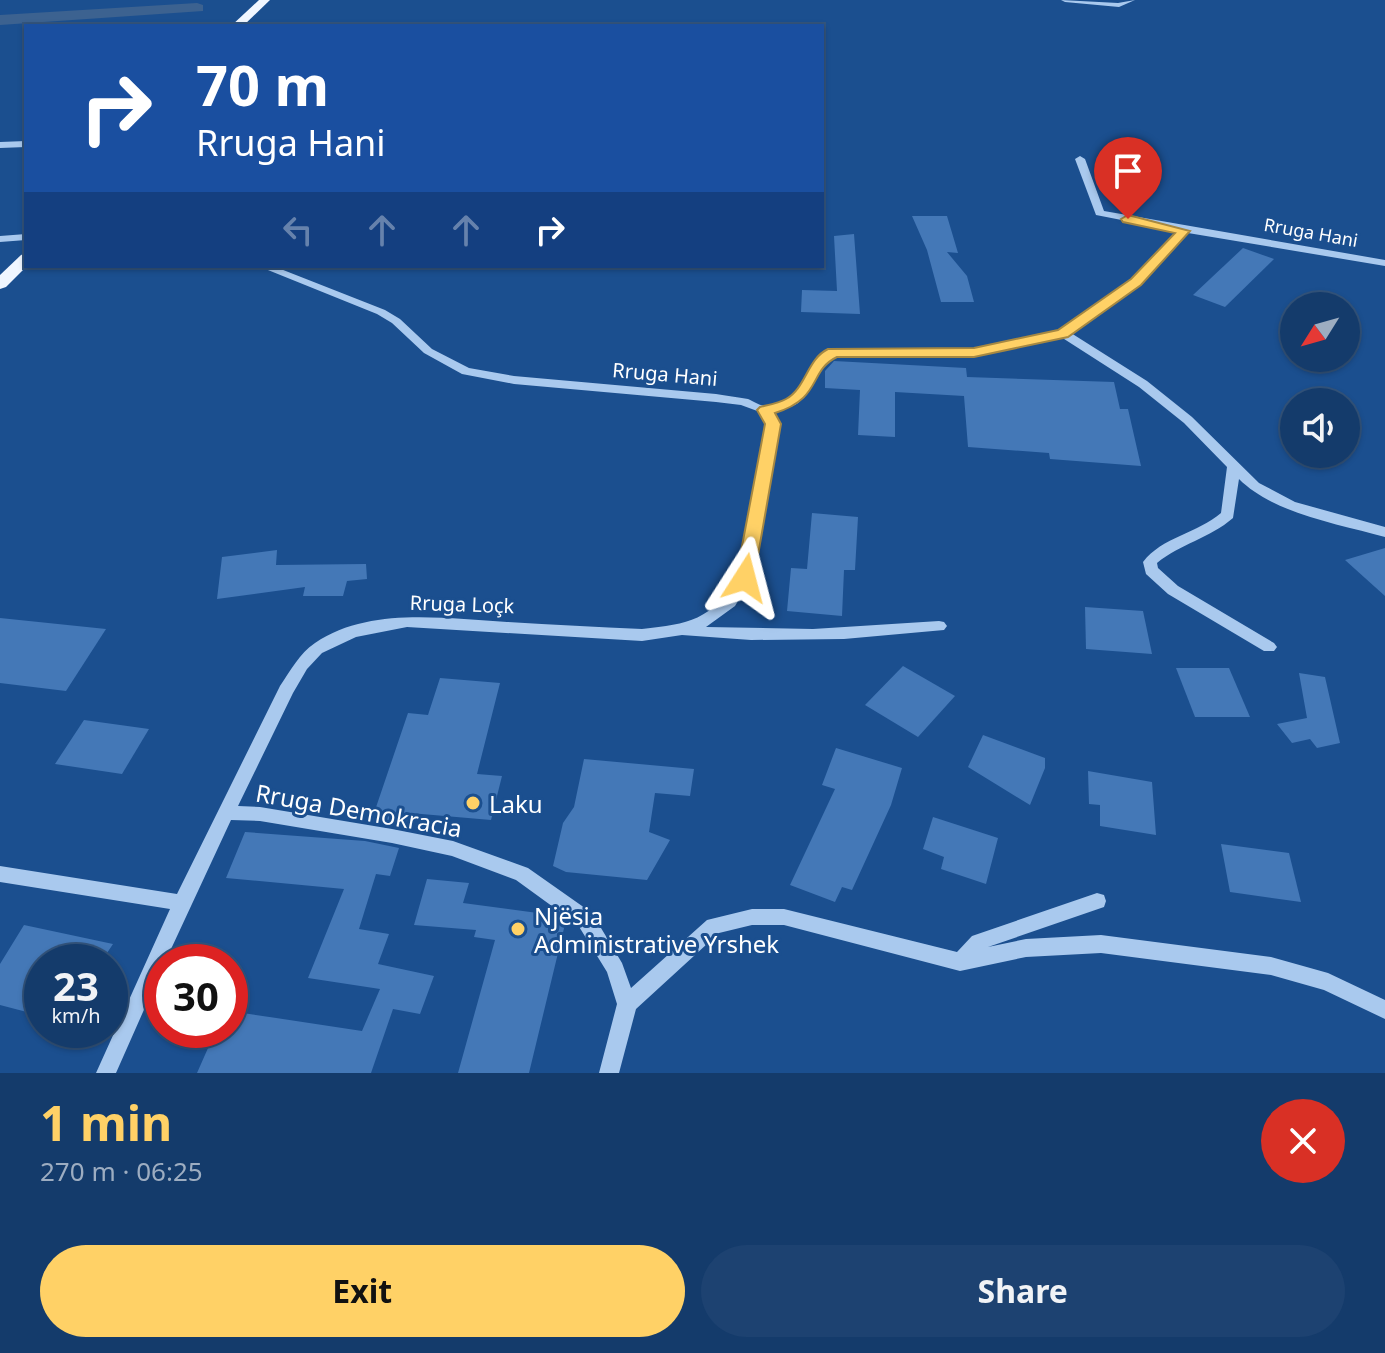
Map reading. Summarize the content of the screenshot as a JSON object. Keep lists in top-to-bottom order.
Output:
{
  "streets": {
    "street": ["Rruga Hani", "Rruga Loçk", "Rruga Demokracia"]
  },
  "crossings": [
    ["Rruga Hani", "Rruga Loçk"],
    ["Rruga Loçk", "Rruga Demokracia"]
  ],
  "places": ["Laku", "Njësia Administrative Yrshek"],
  "north": "bottom left",
  "page": {
    "turn": ["70 m", "Rruga Hani"],
    "speed": "23 km/h",
    "limit": "30",
    "heading": ["1 min", "270 m · 06:25"],
    "buttons": ["Exit", "Share"]
  }
}
